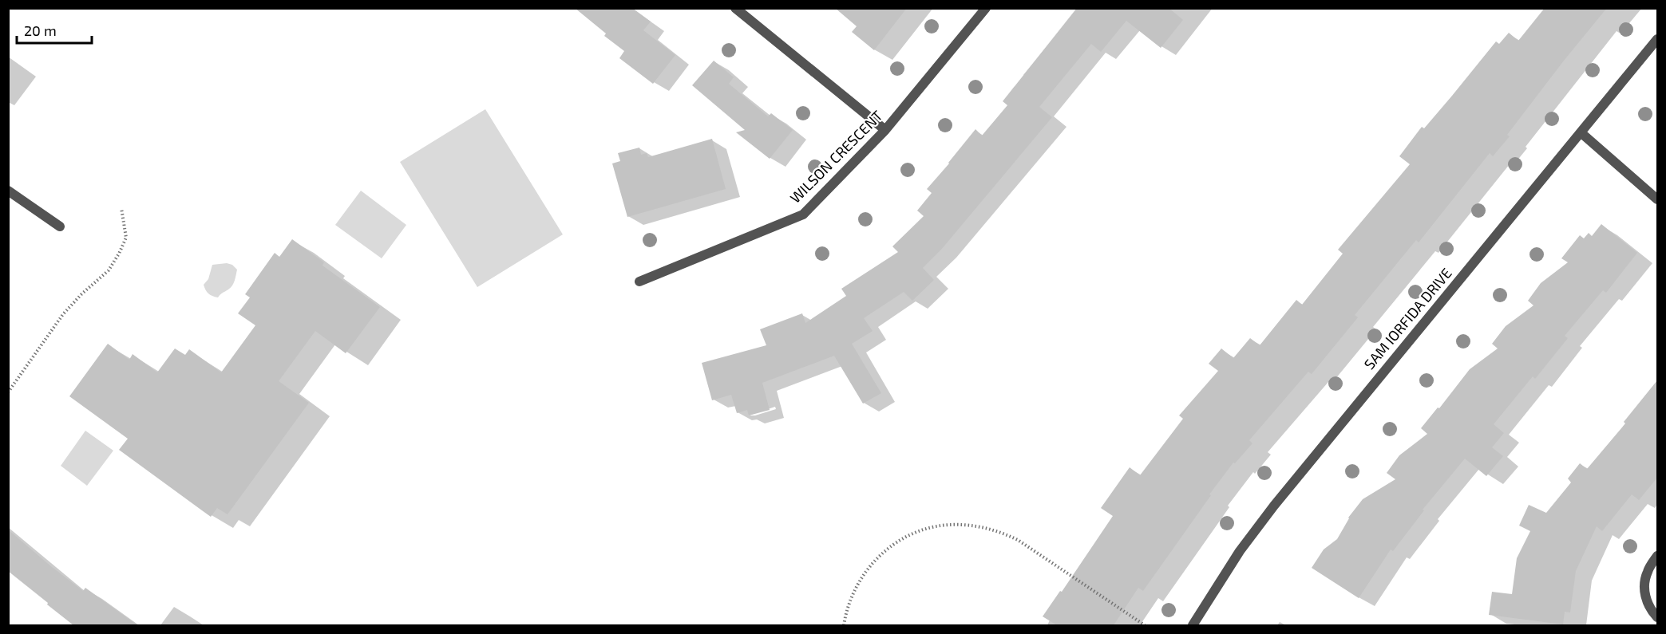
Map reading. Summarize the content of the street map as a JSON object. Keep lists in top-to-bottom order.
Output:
{
  "streets": {
    "street": ["WILSON CRESCENT", "SAM IORFIDA DRIVE"]
  },
  "scale_bar": "20 m"
}
